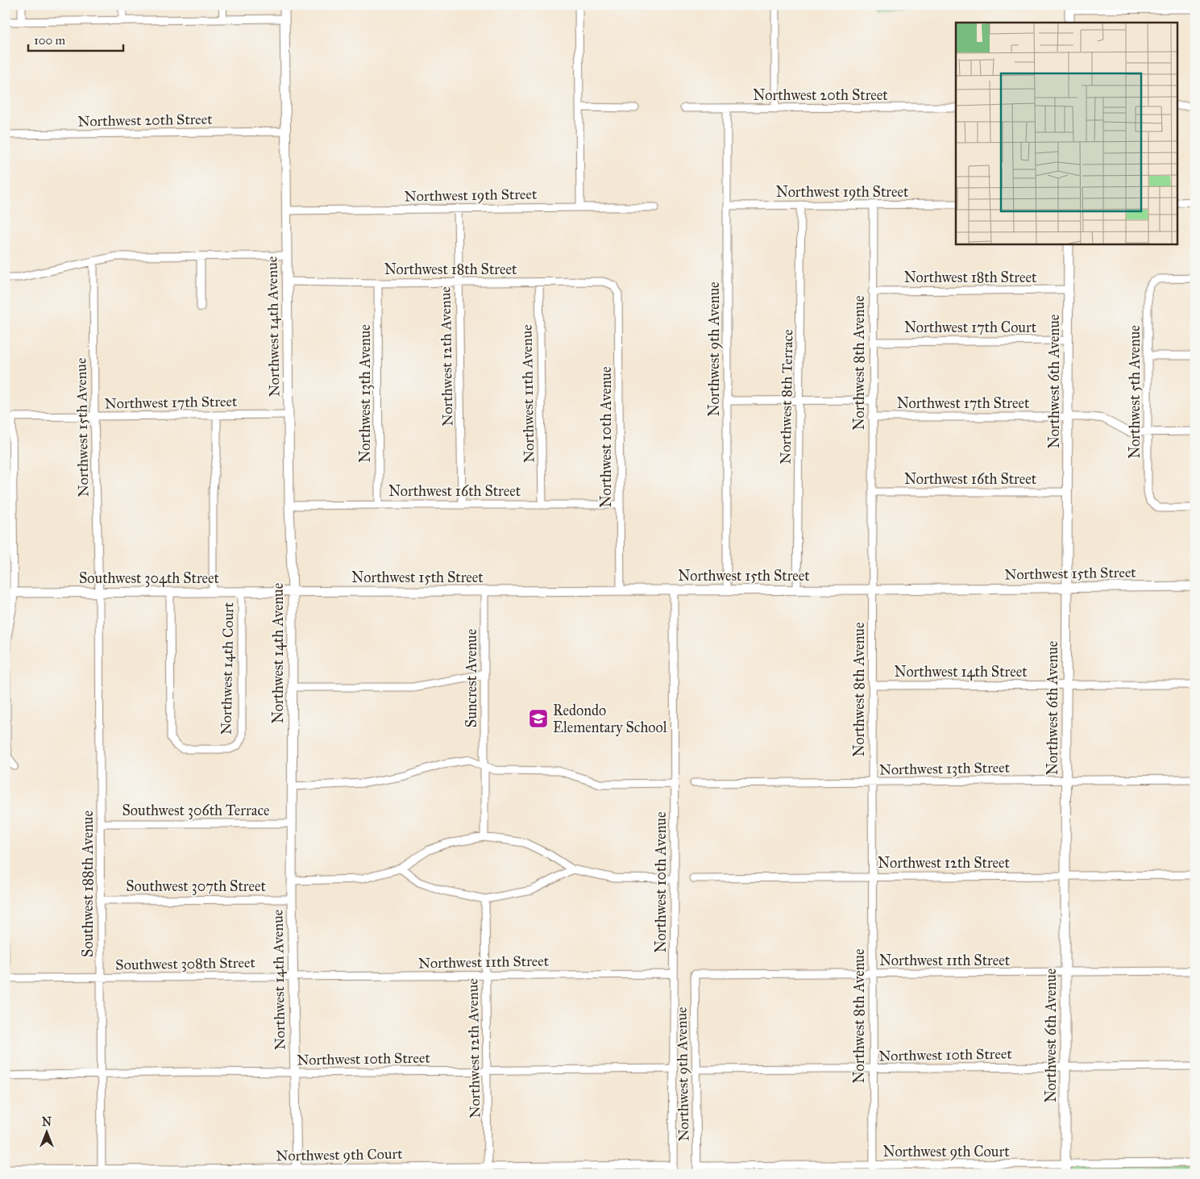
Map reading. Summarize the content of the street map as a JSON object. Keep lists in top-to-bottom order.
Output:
{
  "streets": {
    "street": [
      "Northwest 20th Street",
      "Northwest 19th Street",
      "Northwest 18th Street",
      "Northwest 14th Avenue",
      "Northwest 17th Court",
      "Northwest 9th Avenue",
      "Northwest 12th Avenue",
      "Northwest 8th Avenue",
      "Northwest 6th Avenue",
      "Northwest 5th Avenue",
      "Northwest 13th Avenue",
      "Northwest 11th Avenue",
      "Northwest 8th Terrace",
      "Northwest 17th Street",
      "Northwest 15th Avenue",
      "Northwest 10th Avenue",
      "Northwest 16th Street",
      "Northwest 15th Street",
      "Southwest 304th Street",
      "Northwest 14th Court",
      "Northwest 14th Street",
      "Suncrest Avenue",
      "Northwest 13th Street",
      "Southwest 306th Terrace",
      "Northwest 12th Street",
      "Southwest 188th Avenue",
      "Southwest 307th Street",
      "Northwest 11th Street",
      "Southwest 308th Street",
      "Northwest 10th Street",
      "Northwest 9th Court"
    ]
  },
  "crossings": [
    ["Northwest 20th Street", "Northwest 14th Avenue"],
    ["Northwest 20th Street", "Northwest 9th Avenue"],
    ["Northwest 19th Street", "Northwest 14th Avenue"],
    ["Northwest 19th Street", "Northwest 9th Avenue"],
    ["Northwest 19th Street", "Northwest 12th Avenue"],
    ["Northwest 19th Street", "Northwest 8th Avenue"],
    ["Northwest 19th Street", "Northwest 8th Terrace"],
    ["Northwest 18th Street", "Northwest 14th Avenue"],
    ["Northwest 18th Street", "Northwest 12th Avenue"],
    ["Northwest 18th Street", "Northwest 8th Avenue"],
    ["Northwest 18th Street", "Northwest 6th Avenue"],
    ["Northwest 18th Street", "Northwest 13th Avenue"],
    ["Northwest 18th Street", "Northwest 11th Avenue"],
    ["Northwest 18th Street", "Northwest 10th Avenue"],
    ["Northwest 14th Avenue", "Northwest 17th Street"],
    ["Northwest 14th Avenue", "Northwest 16th Street"],
    ["Northwest 14th Avenue", "Northwest 15th Street"],
    ["Northwest 14th Avenue", "Southwest 304th Street"],
    ["Northwest 14th Avenue", "Southwest 306th Terrace"],
    ["Northwest 14th Avenue", "Southwest 307th Street"],
    ["Northwest 14th Avenue", "Northwest 11th Street"],
    ["Northwest 14th Avenue", "Southwest 308th Street"],
    ["Northwest 14th Avenue", "Northwest 10th Street"],
    ["Northwest 14th Avenue", "Northwest 9th Court"],
    ["Northwest 17th Court", "Northwest 8th Avenue"],
    ["Northwest 17th Court", "Northwest 6th Avenue"],
    ["Northwest 9th Avenue", "Northwest 15th Street"],
    ["Northwest 9th Avenue", "Northwest 11th Street"],
    ["Northwest 9th Avenue", "Northwest 10th Street"],
    ["Northwest 9th Avenue", "Northwest 9th Court"],
    ["Northwest 12th Avenue", "Northwest 16th Street"],
    ["Northwest 12th Avenue", "Northwest 11th Street"],
    ["Northwest 12th Avenue", "Northwest 10th Street"],
    ["Northwest 12th Avenue", "Northwest 9th Court"],
    ["Northwest 8th Avenue", "Northwest 17th Street"],
    ["Northwest 8th Avenue", "Northwest 16th Street"],
    ["Northwest 8th Avenue", "Northwest 15th Street"],
    ["Northwest 8th Avenue", "Northwest 14th Street"],
    ["Northwest 8th Avenue", "Northwest 13th Street"],
    ["Northwest 8th Avenue", "Northwest 12th Street"],
    ["Northwest 8th Avenue", "Northwest 11th Street"],
    ["Northwest 8th Avenue", "Northwest 10th Street"],
    ["Northwest 8th Avenue", "Northwest 9th Court"],
    ["Northwest 6th Avenue", "Northwest 17th Street"],
    ["Northwest 6th Avenue", "Northwest 16th Street"],
    ["Northwest 6th Avenue", "Northwest 15th Street"],
    ["Northwest 6th Avenue", "Northwest 14th Street"],
    ["Northwest 6th Avenue", "Northwest 13th Street"],
    ["Northwest 6th Avenue", "Northwest 12th Street"],
    ["Northwest 6th Avenue", "Northwest 11th Street"],
    ["Northwest 6th Avenue", "Northwest 10th Street"],
    ["Northwest 6th Avenue", "Northwest 9th Court"],
    ["Northwest 5th Avenue", "Northwest 17th Street"],
    ["Northwest 13th Avenue", "Northwest 16th Street"],
    ["Northwest 11th Avenue", "Northwest 16th Street"],
    ["Northwest 8th Terrace", "Northwest 15th Street"],
    ["Northwest 17th Street", "Northwest 15th Avenue"],
    ["Northwest 15th Avenue", "Southwest 304th Street"],
    ["Northwest 15th Avenue", "Southwest 188th Avenue"],
    ["Northwest 10th Avenue", "Northwest 16th Street"],
    ["Northwest 10th Avenue", "Northwest 15th Street"],
    ["Northwest 10th Avenue", "Northwest 11th Street"],
    ["Northwest 10th Avenue", "Northwest 10th Street"],
    ["Northwest 10th Avenue", "Northwest 9th Court"],
    ["Northwest 15th Street", "Southwest 304th Street"],
    ["Northwest 15th Street", "Suncrest Avenue"],
    ["Southwest 304th Street", "Northwest 14th Court"],
    ["Southwest 304th Street", "Southwest 188th Avenue"],
    ["Southwest 306th Terrace", "Southwest 188th Avenue"],
    ["Southwest 188th Avenue", "Southwest 307th Street"],
    ["Southwest 188th Avenue", "Southwest 308th Street"],
    ["Southwest 188th Avenue", "Northwest 10th Street"],
    ["Southwest 188th Avenue", "Northwest 9th Court"],
    ["Northwest 11th Street", "Southwest 308th Street"]
  ],
  "places": {
    "school or university": ["Redondo Elementary School"]
  },
  "scale_bar": "100 m",
  "north": "top"
}
